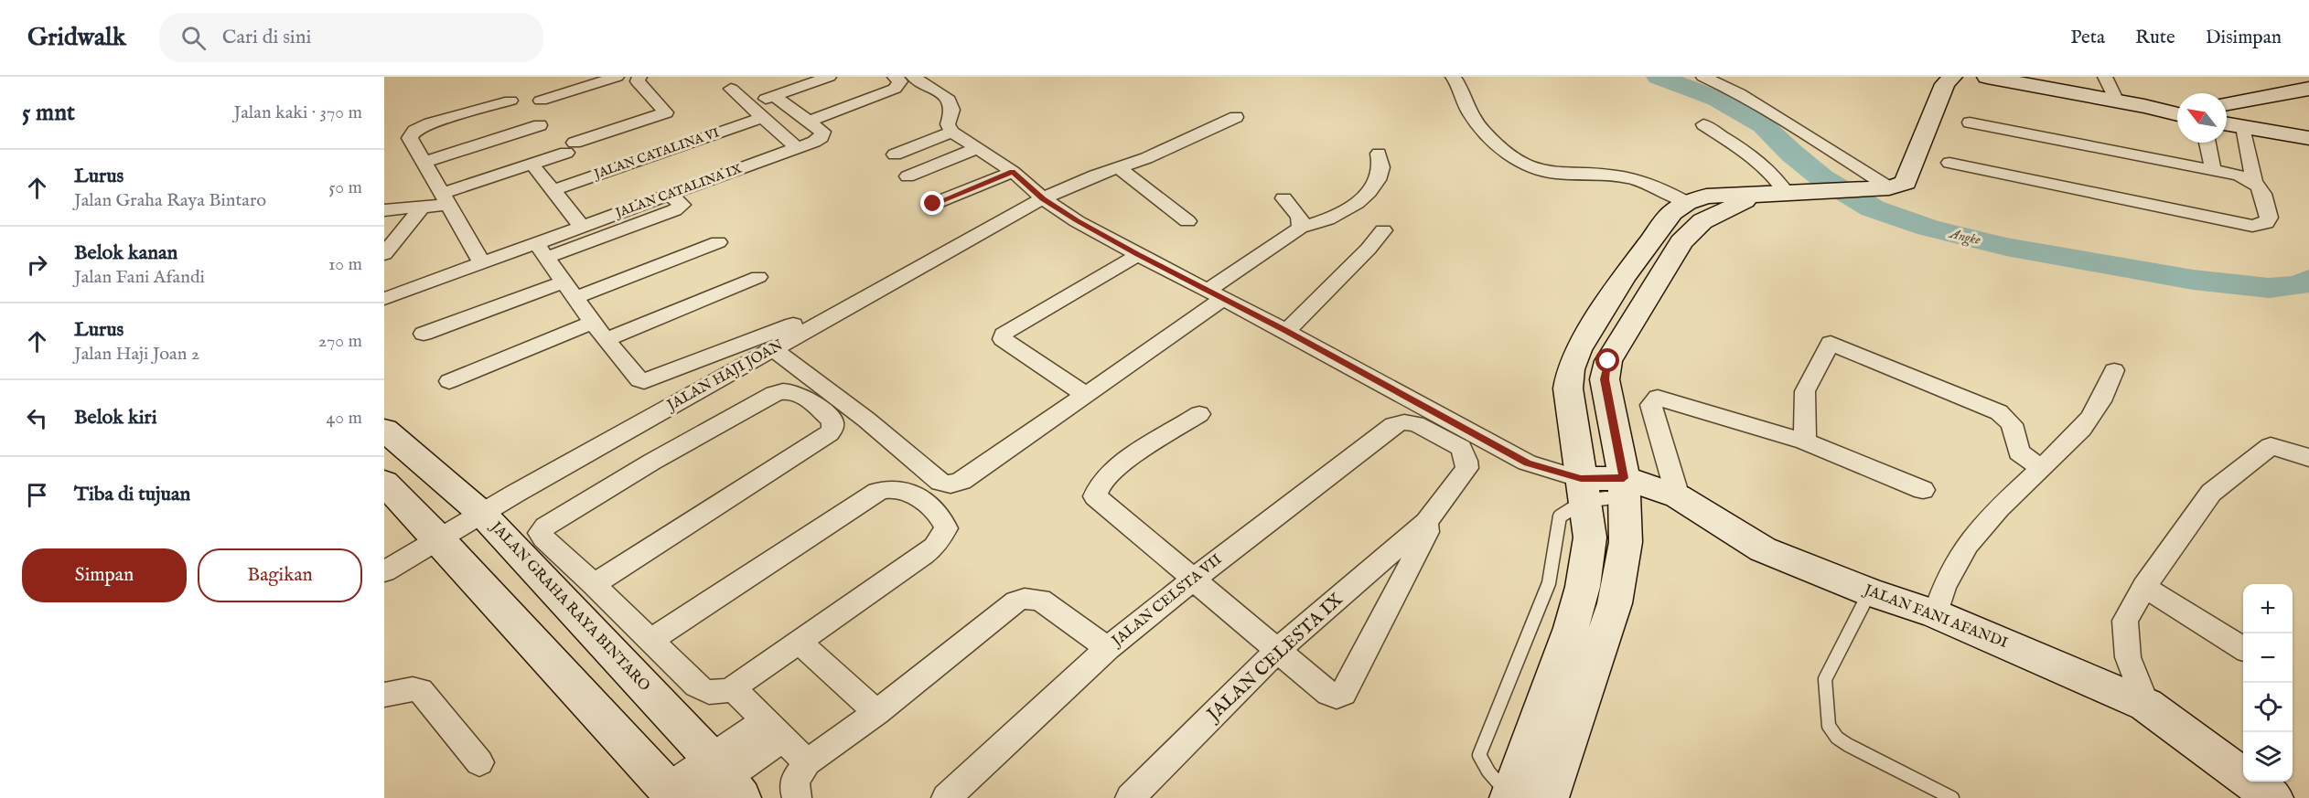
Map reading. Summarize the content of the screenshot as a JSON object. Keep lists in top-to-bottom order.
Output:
{
  "streets": {
    "main road": ["JALAN GRAHA RAYA BINTARO", "JALAN FANI AFANDI"],
    "street": [
      "JALAN CATALINA VI",
      "JALAN CATALINA IX",
      "JALAN HAJI JOAN",
      "JALAN CELSTA VII",
      "JALAN CELESTA IX"
    ]
  },
  "crossings": [
    ["JALAN HAJI JOAN", "JALAN GRAHA RAYA BINTARO"],
    ["JALAN CELSTA VII", "JALAN CELESTA IX"]
  ],
  "water": ["Angke"],
  "north": "top left",
  "page": {
    "header": "Gridwalk",
    "search": "Cari di sini",
    "nav": ["Peta", "Rute", "Disimpan"],
    "heading": ["5 mnt", "Jalan kaki · 370 m"],
    "list": [
      ["Lurus", "Jalan Graha Raya Bintaro", "50 m"],
      ["Belok kanan", "Jalan Fani Afandi", "10 m"],
      ["Lurus", "Jalan Haji Joan 2", "270 m"],
      ["Belok kiri", "40 m"],
      "Tiba di tujuan"
    ],
    "buttons": ["Simpan", "Bagikan"],
    "map_buttons": ["+", "−"]
  }
}
